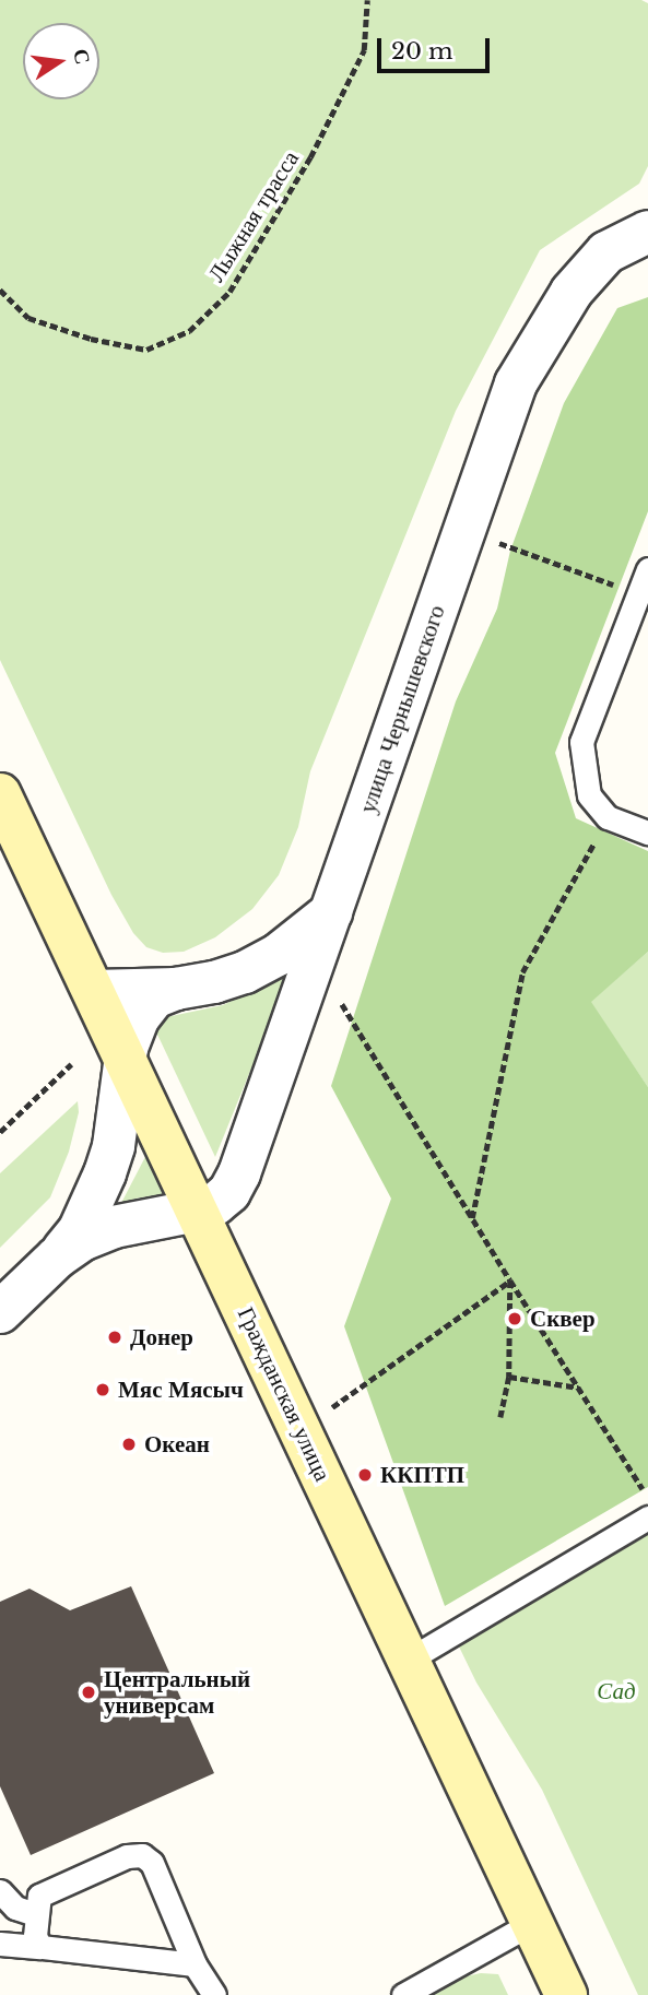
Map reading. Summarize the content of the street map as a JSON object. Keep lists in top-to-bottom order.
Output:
{
  "streets": {
    "main road": ["Гражданская улица"],
    "street": ["улица Чернышевского"],
    "path": ["Лыжная трасса"]
  },
  "crossings": [
    ["улица Чернышевского", "Гражданская улица"]
  ],
  "parks": ["Сад"],
  "places": [
    "Сквер",
    "Донер",
    "Мяс Мясыч",
    "Океан",
    "ККПТП",
    "Центральный универсам"
  ],
  "scale_bar": "20 m",
  "north": "right"
}
